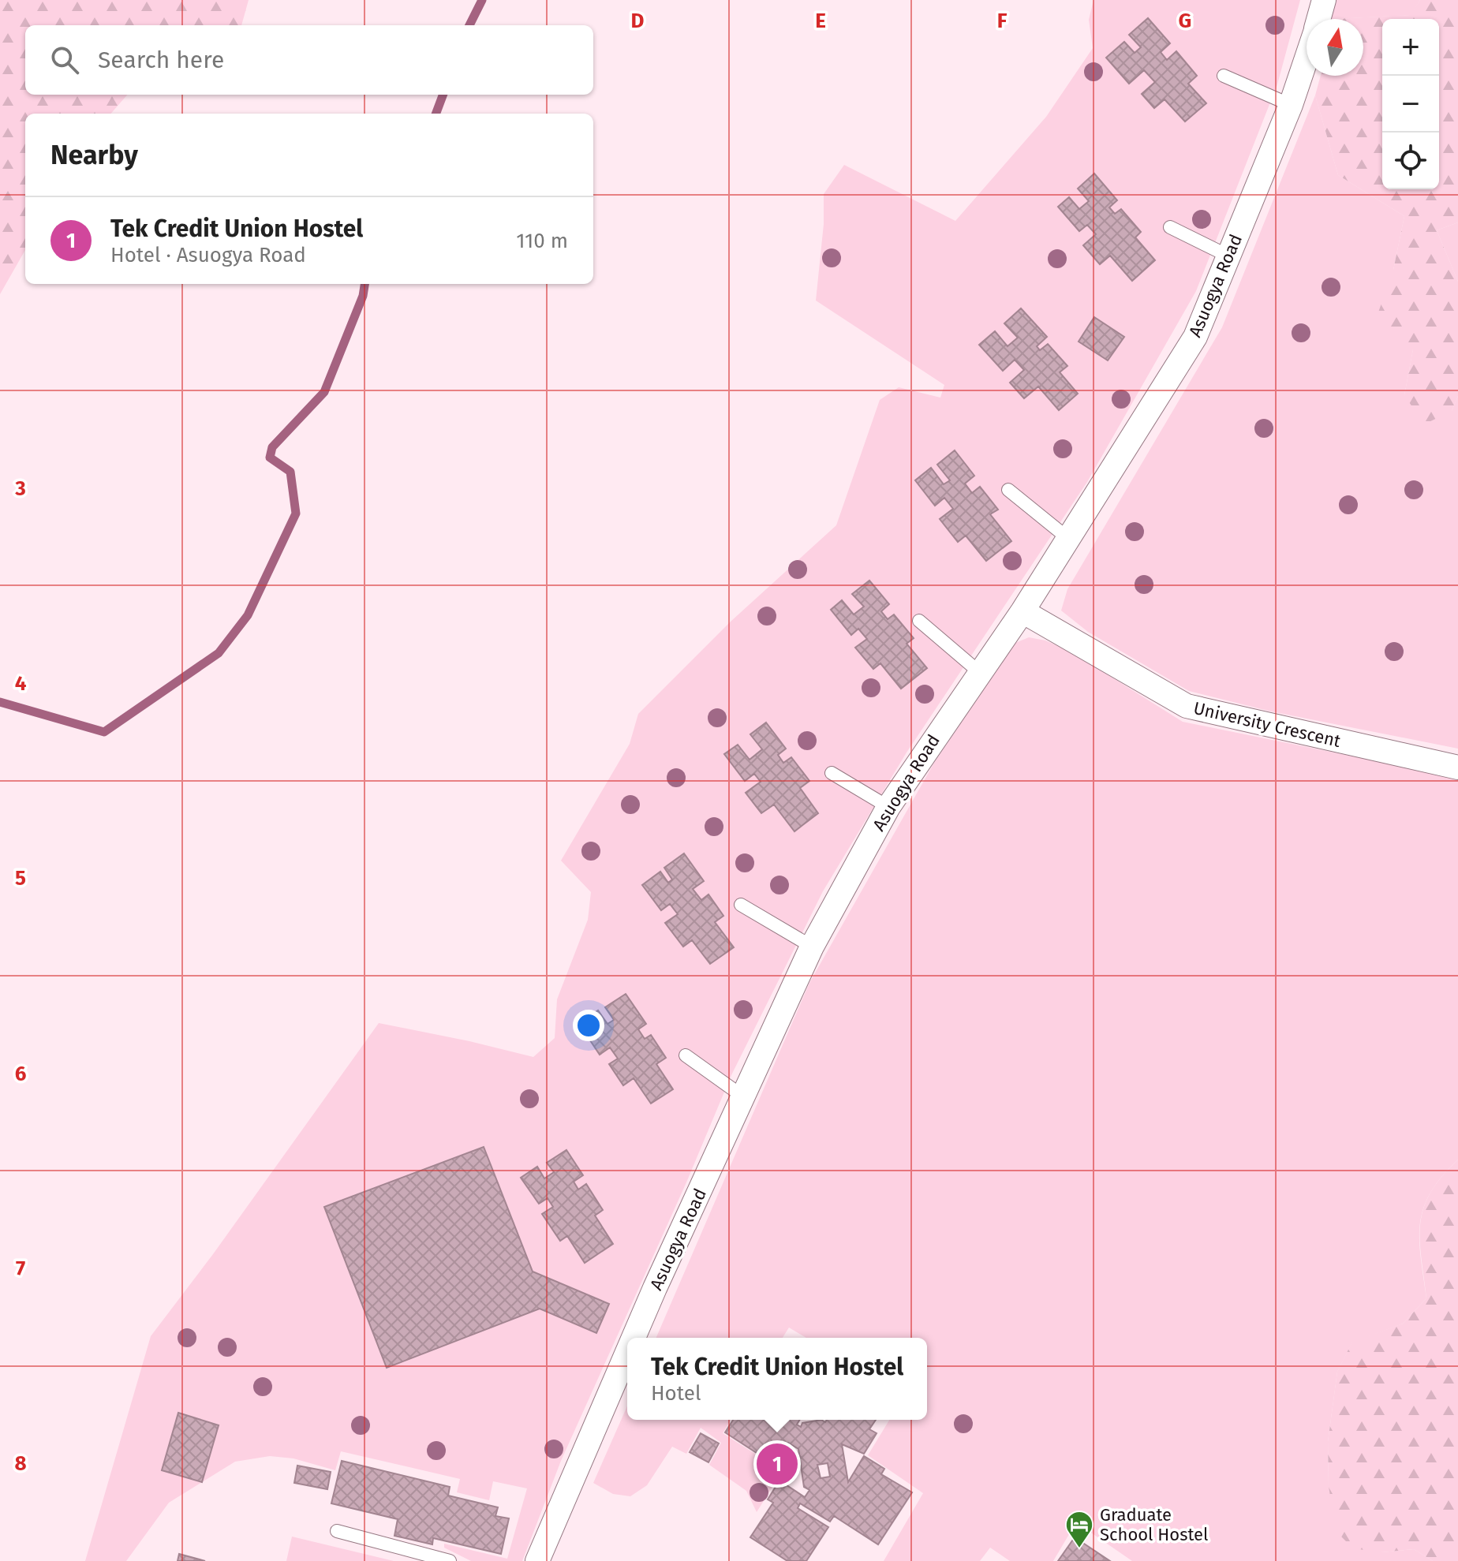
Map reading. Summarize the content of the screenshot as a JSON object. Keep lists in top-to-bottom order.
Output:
{
  "streets": {
    "street": ["Asuogya Road", "University Crescent"]
  },
  "crossings": [
    ["Asuogya Road", "University Crescent"]
  ],
  "places": {
    "hotel": ["Graduate School Hostel"]
  },
  "north": "top",
  "page": {
    "map_buttons": ["+", "−"],
    "search": "Search here",
    "heading": "Nearby",
    "list": [
      {
        "mark": "1",
        "name": "Tek Credit Union Hostel",
        "note": "Hotel · Asuogya Road",
        "value": "110 m"
      }
    ],
    "popup": ["Tek Credit Union Hostel", "Hotel"],
    "pins": "1"
  },
  "grid": {
    "columns": [
      "D",
      "E",
      "F",
      "G"
    ],
    "rows": [
      "3",
      "4",
      "5",
      "6",
      "7",
      "8"
    ]
  }
}
